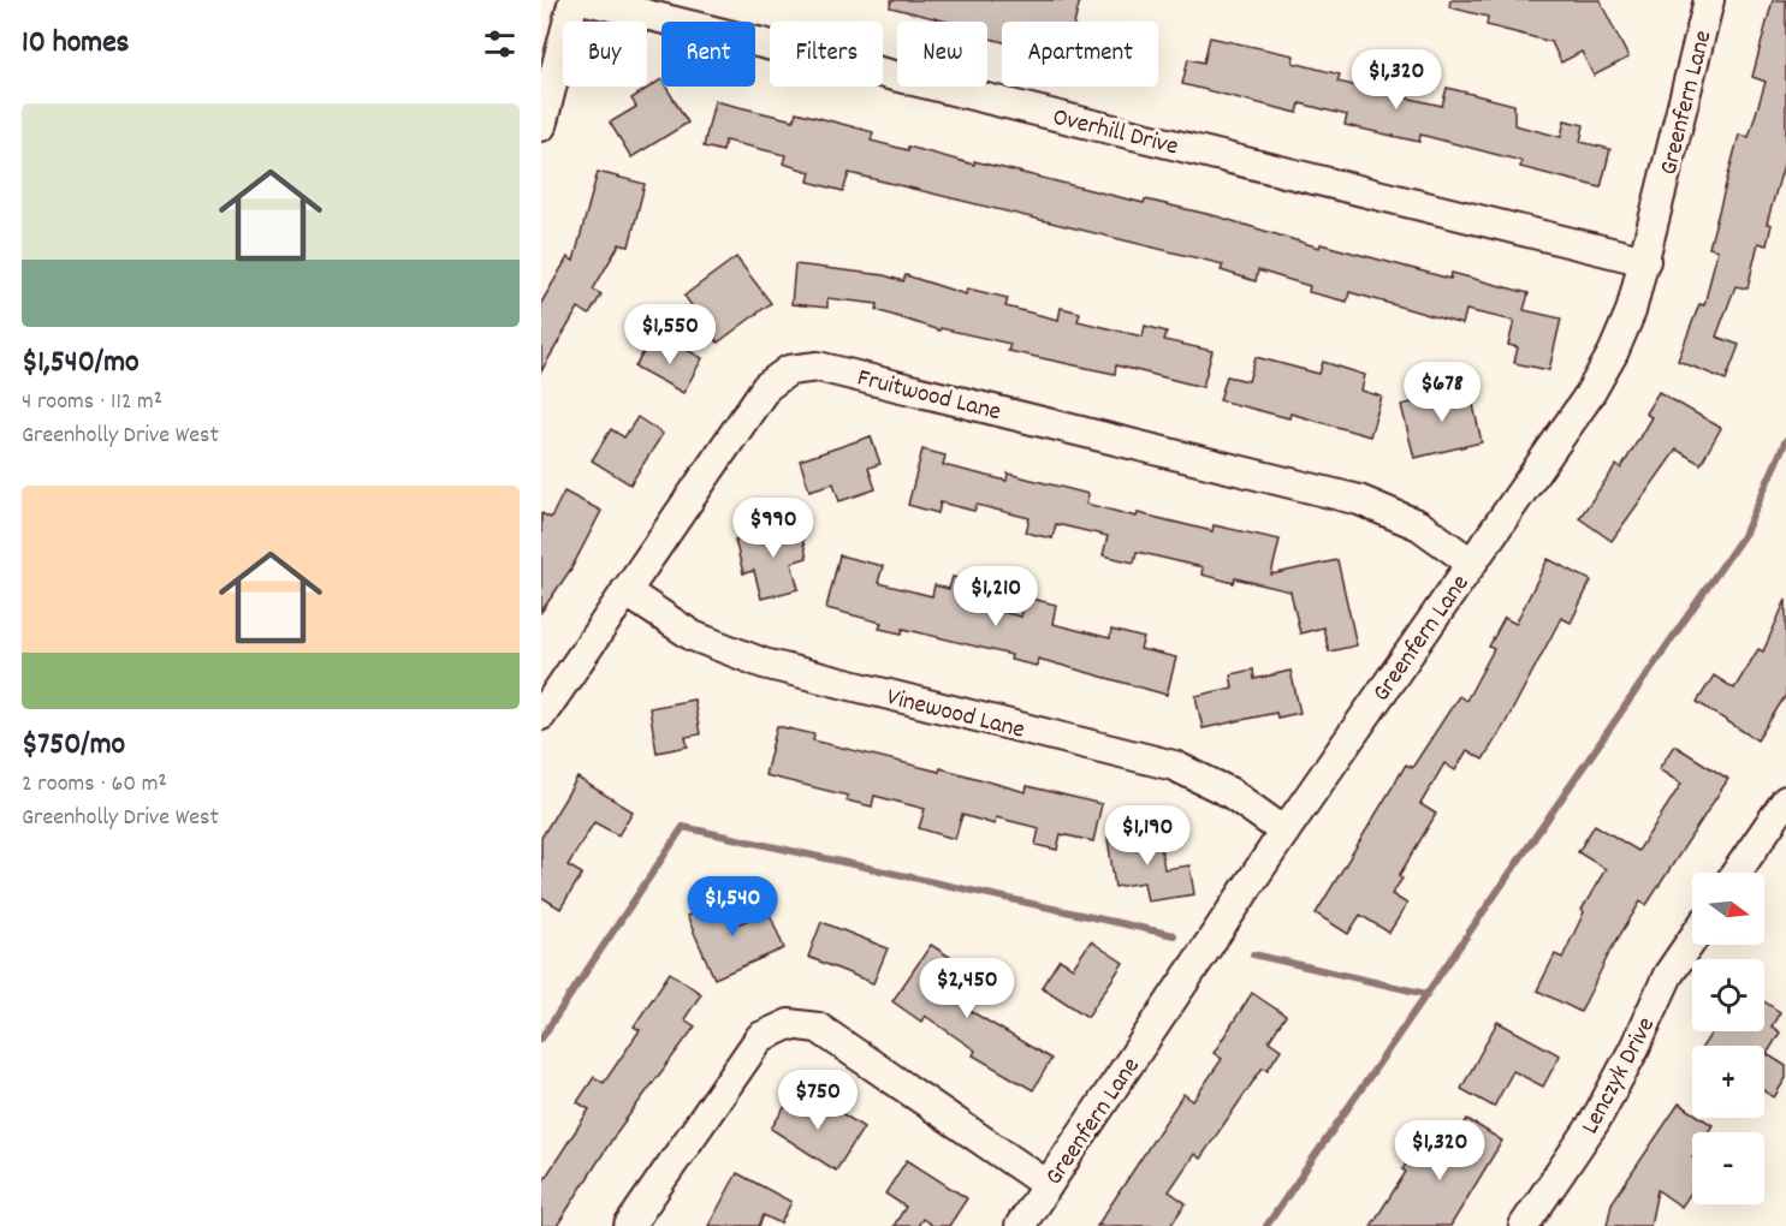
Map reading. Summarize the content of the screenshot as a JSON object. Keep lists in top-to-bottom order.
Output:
{
  "streets": {
    "street": [
      "Greenfern Lane",
      "Overhill Drive",
      "Fruitwood Lane",
      "Vinewood Lane",
      "Lenczyk Drive"
    ]
  },
  "crossings": [
    ["Greenfern Lane", "Overhill Drive"],
    ["Greenfern Lane", "Fruitwood Lane"],
    ["Greenfern Lane", "Vinewood Lane"],
    ["Fruitwood Lane", "Vinewood Lane"]
  ],
  "north": "right",
  "page": {
    "heading": "10 homes",
    "chip": [
      "Buy",
      "Rent",
      "Filters",
      "New",
      "Apartment"
    ],
    "price": [
      "$1,320",
      "$1,550",
      "$678",
      "$990",
      "$1,210",
      "$1,190",
      "$1,540",
      "$2,450",
      "$750",
      "$1,320"
    ],
    "list": [
      {
        "name": "$1,540/mo",
        "note": "4 rooms · 112 m² · Greenholly Drive West"
      },
      {
        "name": "$750/mo",
        "note": "2 rooms · 60 m² · Greenholly Drive West"
      }
    ],
    "map_buttons": ["+", "−"]
  }
}
